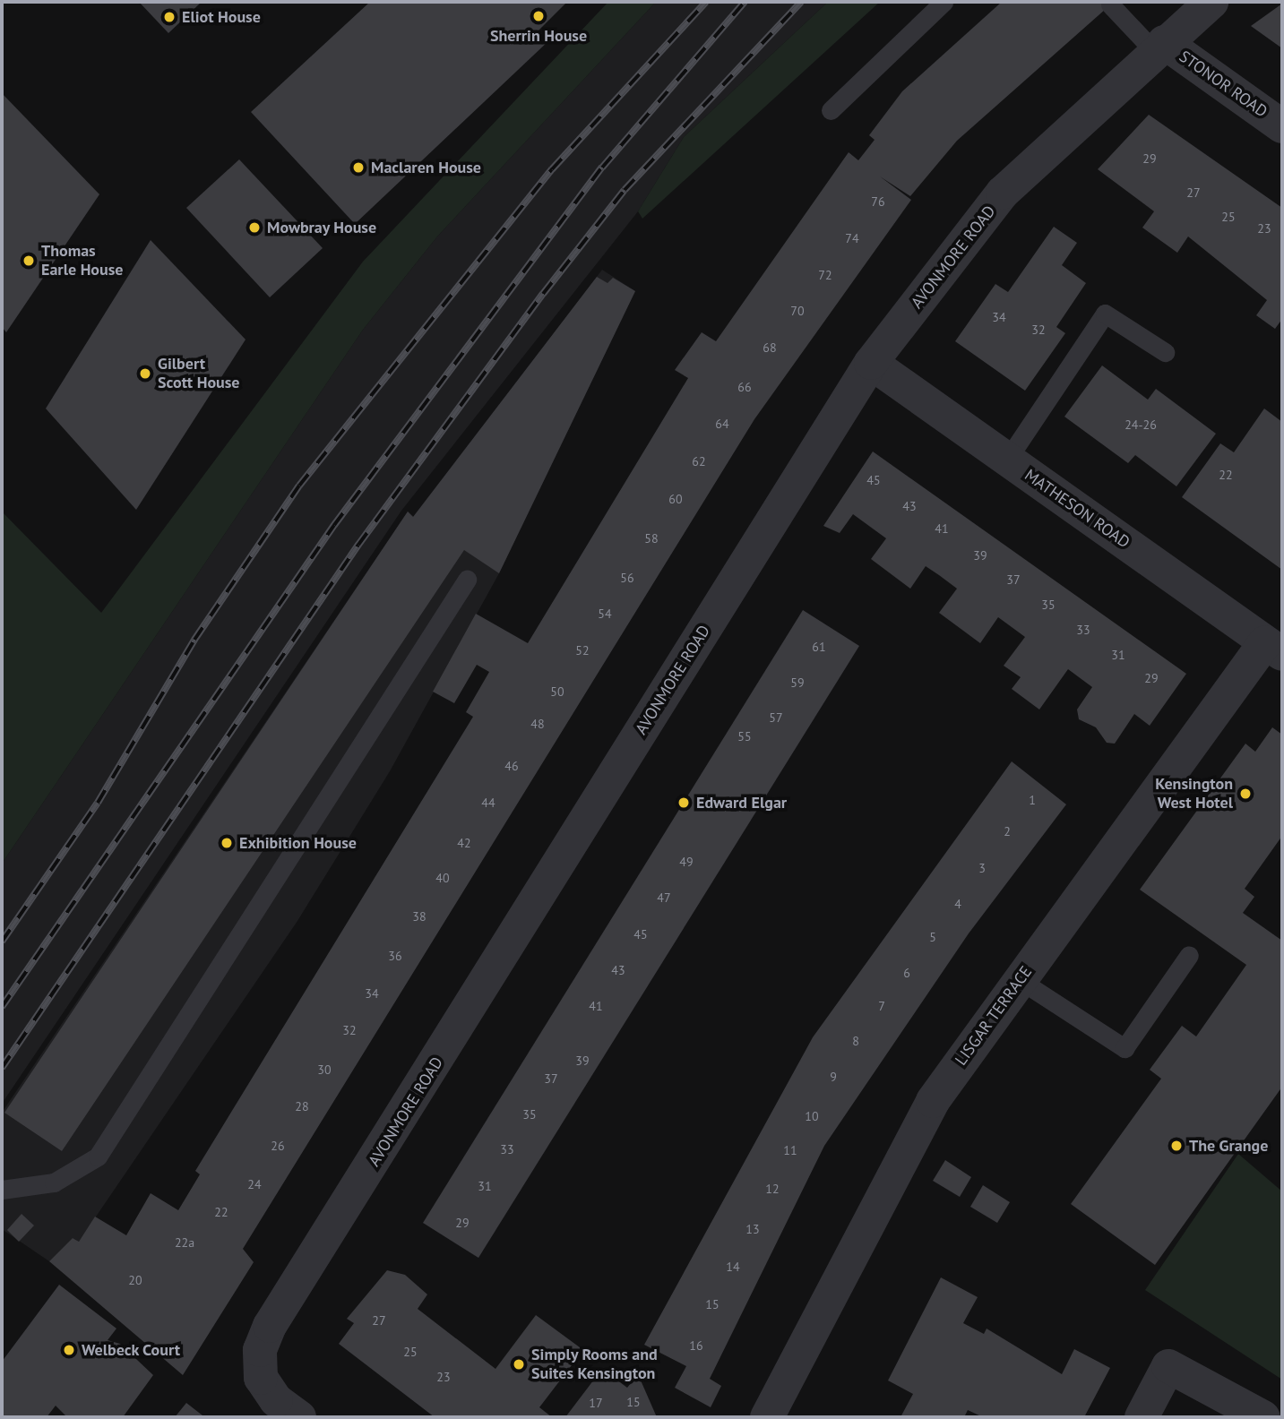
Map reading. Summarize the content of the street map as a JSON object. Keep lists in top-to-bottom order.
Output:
{
  "streets": {
    "street": [
      "STONOR ROAD",
      "AVONMORE ROAD",
      "MATHESON ROAD",
      "LISGAR TERRACE"
    ]
  },
  "crossings": [
    ["STONOR ROAD", "AVONMORE ROAD"],
    ["AVONMORE ROAD", "MATHESON ROAD"],
    ["MATHESON ROAD", "LISGAR TERRACE"]
  ],
  "places": [
    "Sherrin House",
    "Eliot House",
    "Maclaren House",
    "Mowbray House",
    "Thomas Earle House",
    "Gilbert Scott House",
    "Kensington West Hotel",
    "Edward Elgar",
    "Exhibition House",
    "The Grange",
    "Welbeck Court",
    "Simply Rooms and Suites Kensington"
  ],
  "house_numbers": [
    "29",
    "27",
    "76",
    "25",
    "23",
    "74",
    "72",
    "70",
    "34",
    "32",
    "68",
    "66",
    "64",
    "24-26",
    "62",
    "22",
    "45",
    "60",
    "43",
    "41",
    "58",
    "39",
    "56",
    "37",
    "35",
    "54",
    "33",
    "61",
    "52",
    "31",
    "29",
    "59",
    "50",
    "57",
    "48",
    "55",
    "46",
    "1",
    "44",
    "2",
    "42",
    "49",
    "3",
    "40",
    "47",
    "4",
    "38",
    "45",
    "5",
    "36",
    "43",
    "6",
    "34",
    "41",
    "7",
    "32",
    "8",
    "39",
    "30",
    "9",
    "37",
    "28",
    "35",
    "10",
    "26",
    "33",
    "11",
    "24",
    "31",
    "12",
    "22",
    "29",
    "13",
    "22a",
    "14",
    "20",
    "15",
    "27",
    "16",
    "25",
    "23",
    "15",
    "17"
  ]
}
